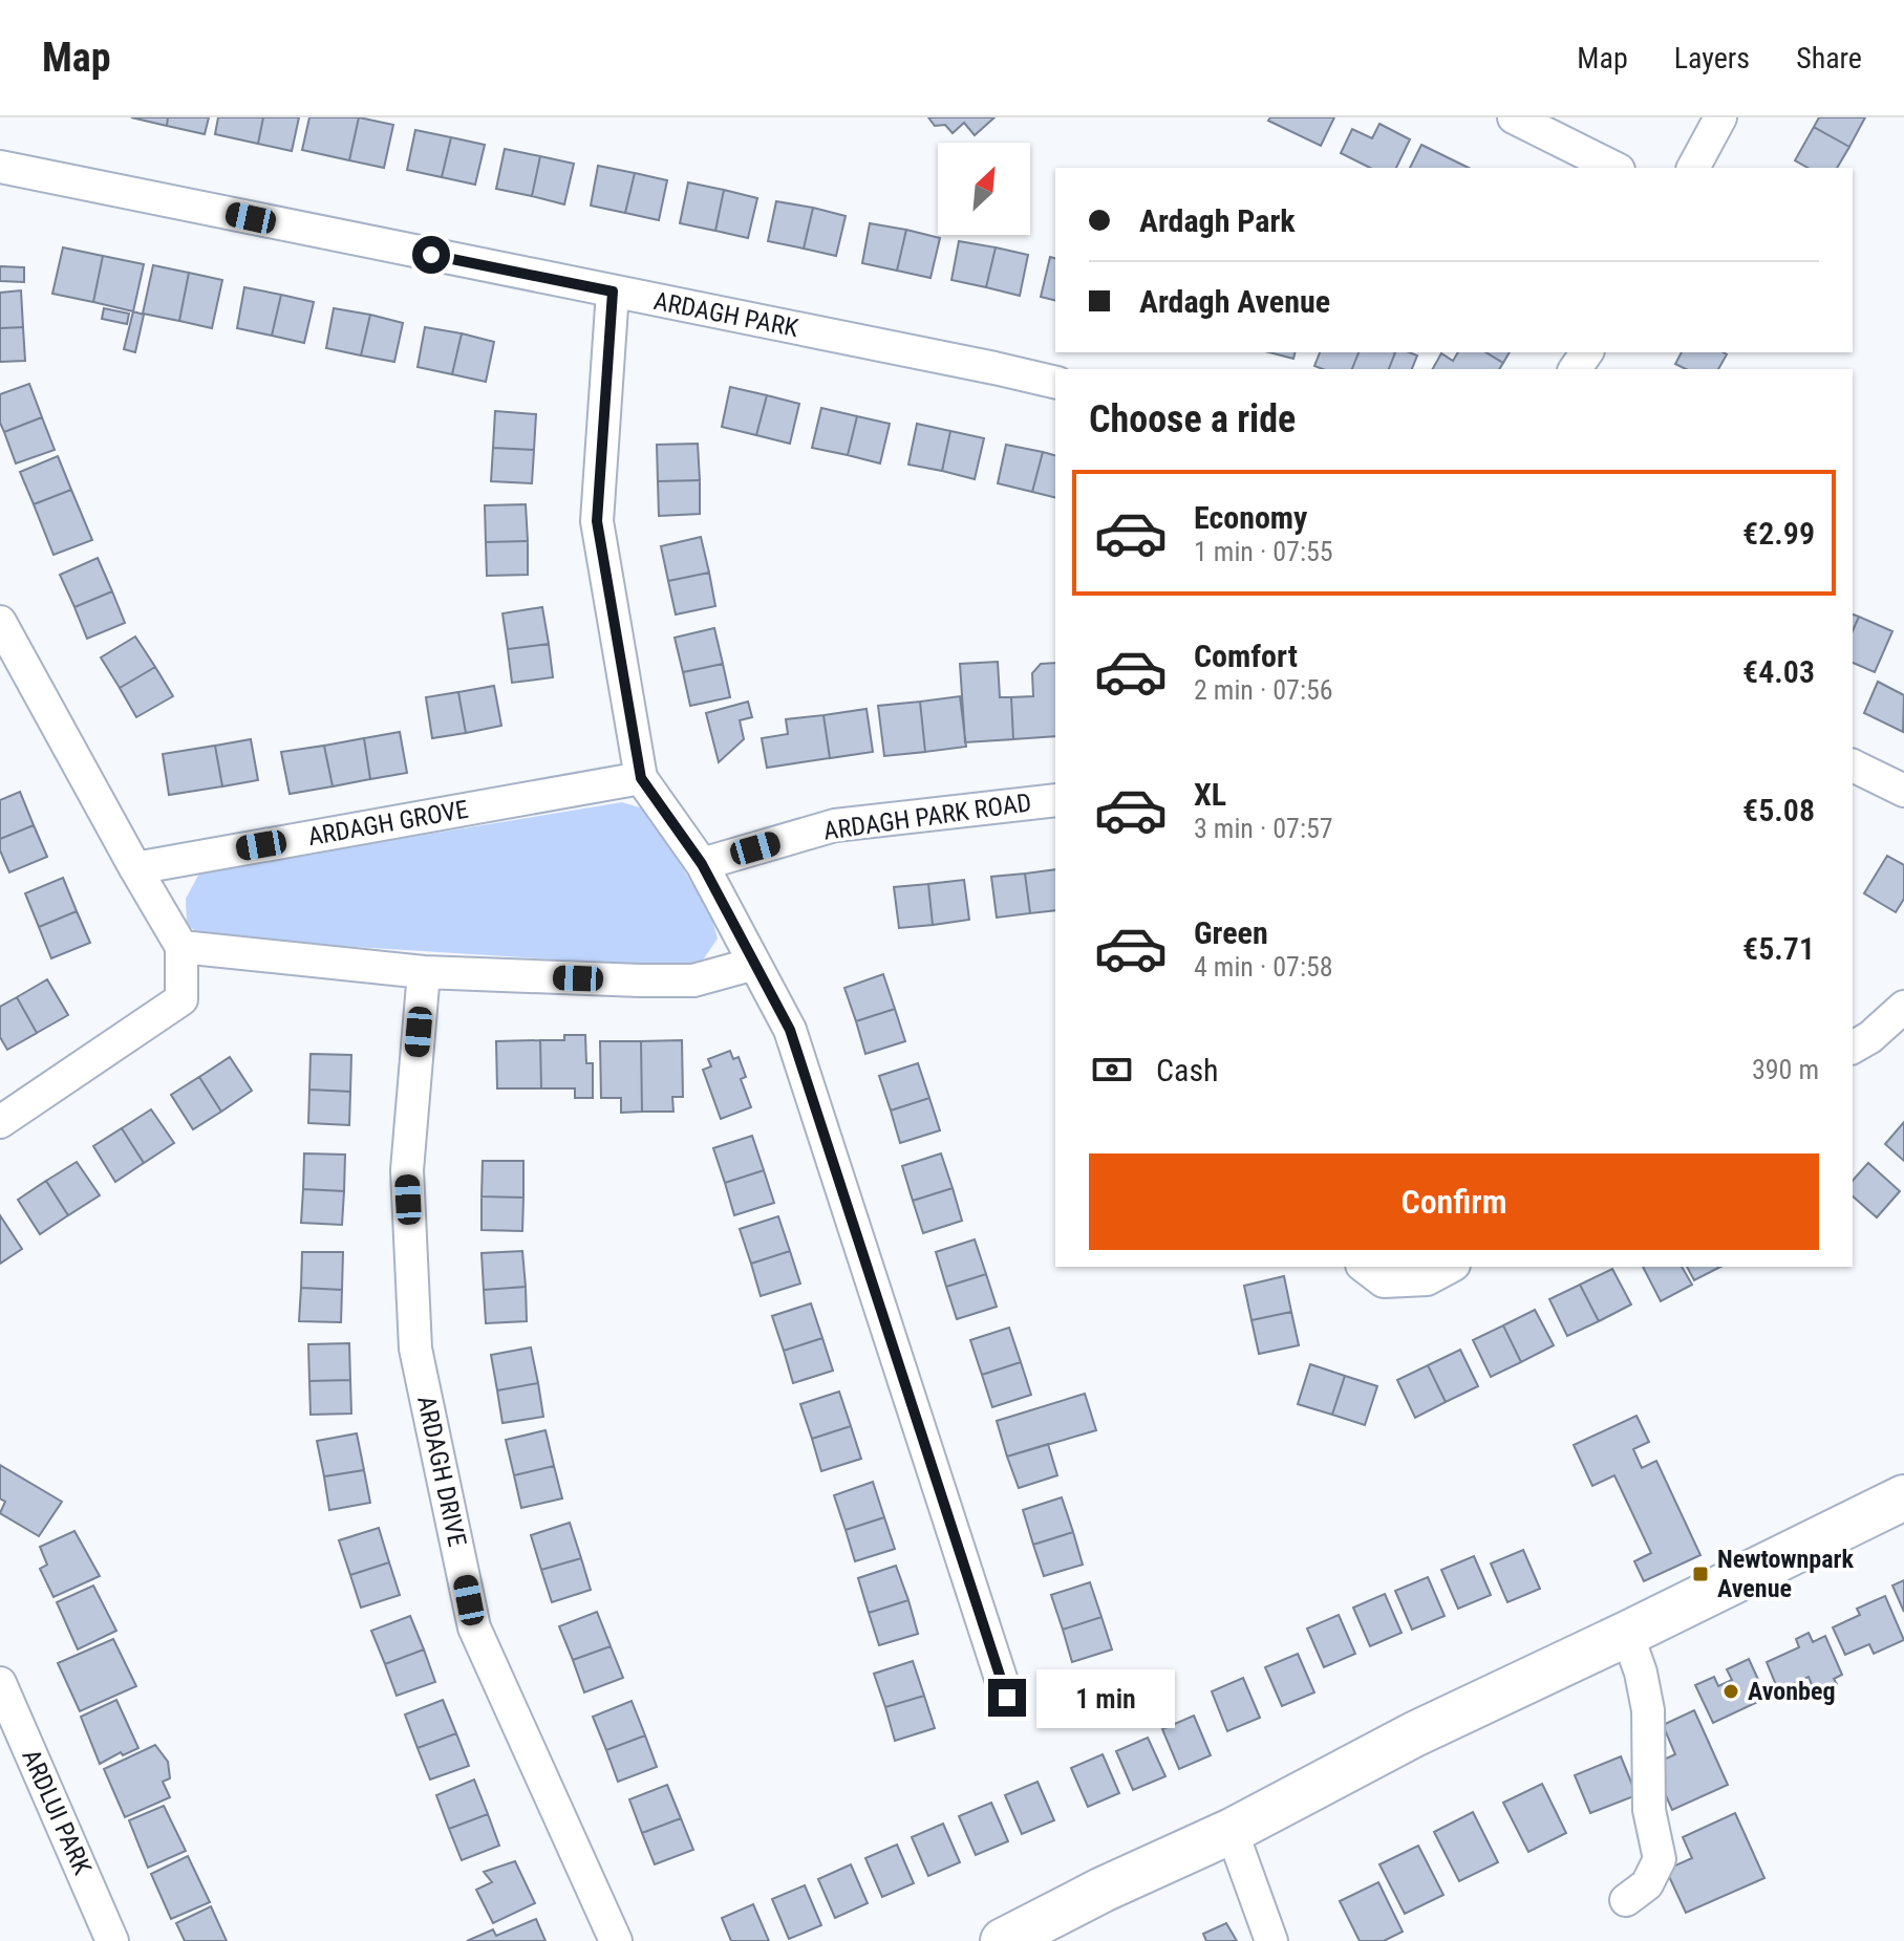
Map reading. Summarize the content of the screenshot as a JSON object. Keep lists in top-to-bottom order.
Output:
{
  "streets": {
    "street": [
      "ARDAGH PARK",
      "ARDAGH PARK ROAD",
      "ARDAGH GROVE",
      "ARDAGH DRIVE",
      "ARDLUI PARK"
    ]
  },
  "places": {
    "transit": ["Newtownpark Avenue"],
    "other": ["Avonbeg"]
  },
  "north": "top right",
  "page": {
    "header": "Map",
    "nav": ["Map", "Layers", "Share"],
    "banner": ["Ardagh Park", "Ardagh Avenue"],
    "heading": "Choose a ride",
    "list": [
      {
        "name": "Economy",
        "note": "1 min · 07:55",
        "value": "€2.99"
      },
      {
        "name": "Comfort",
        "note": "2 min · 07:56",
        "value": "€4.03"
      },
      {
        "name": "XL",
        "note": "3 min · 07:57",
        "value": "€5.08"
      },
      {
        "name": "Green",
        "note": "4 min · 07:58",
        "value": "€5.71"
      }
    ],
    "pay": ["Cash", "390 m"],
    "buttons": "Confirm",
    "bubble": "1 min"
  }
}
